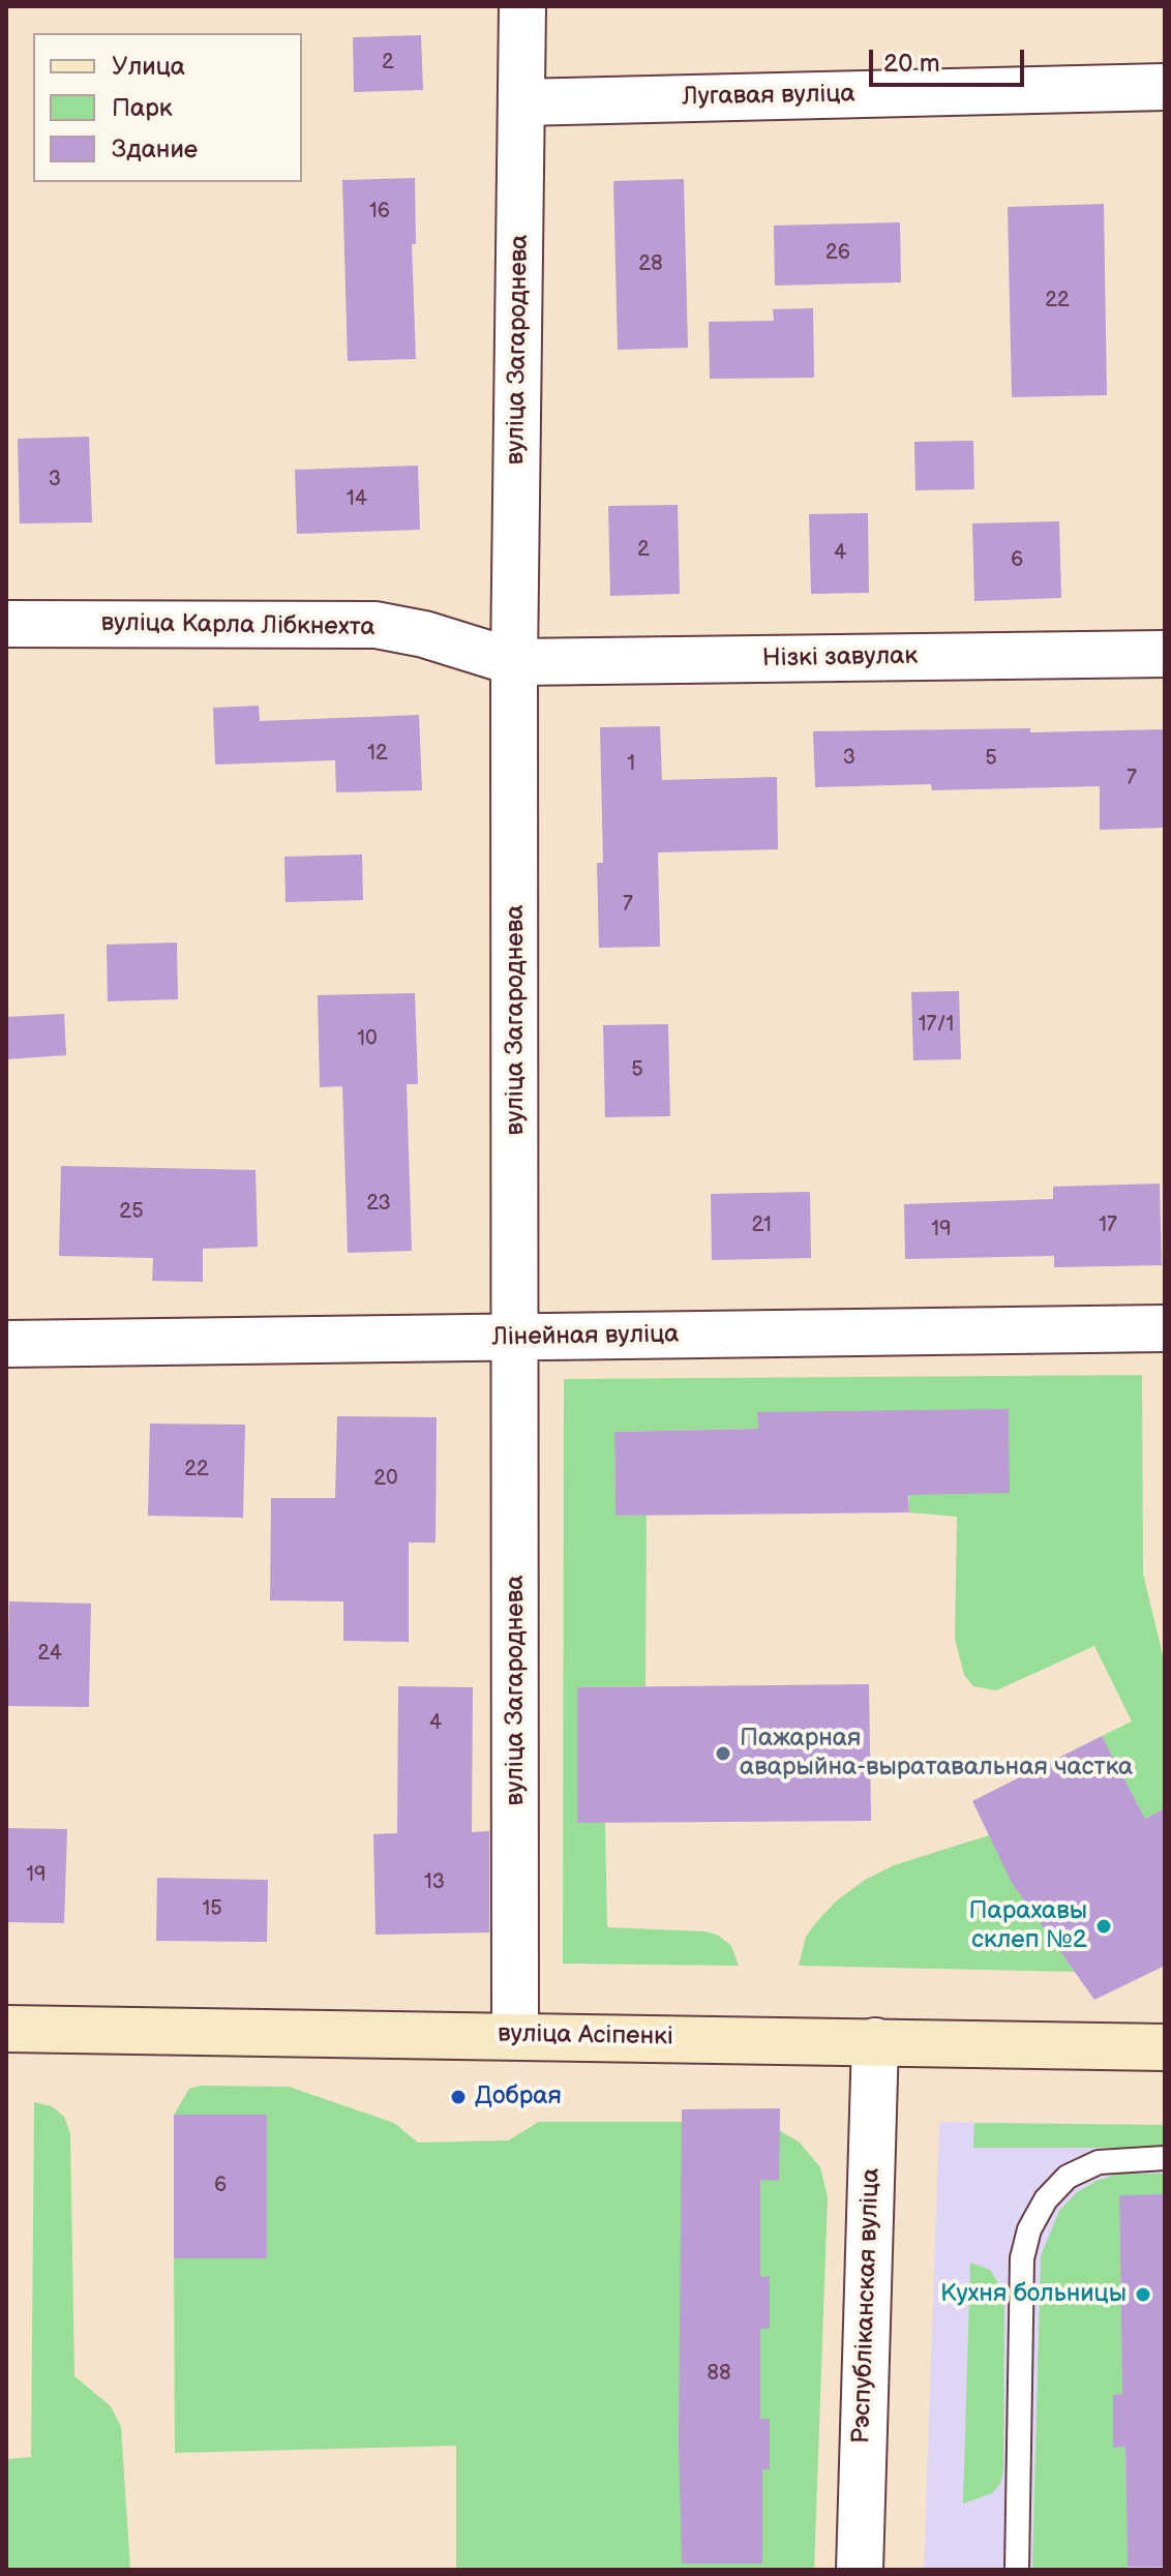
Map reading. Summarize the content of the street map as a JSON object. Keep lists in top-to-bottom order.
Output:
{
  "streets": {
    "main road": ["вуліца Асіпенкі"],
    "street": [
      "Лугавая вуліца",
      "вуліца Загароднева",
      "вуліца Карла Лібкнехта",
      "Нізкі завулак",
      "Лінейная вуліца",
      "Рэспубліканская вуліца"
    ]
  },
  "crossings": [
    ["Лугавая вуліца", "вуліца Загароднева"],
    ["вуліца Загароднева", "вуліца Карла Лібкнехта"],
    ["вуліца Загароднева", "Нізкі завулак"],
    ["вуліца Загароднева", "Лінейная вуліца"],
    ["вуліца Загароднева", "вуліца Асіпенкі"],
    ["вуліца Карла Лібкнехта", "Нізкі завулак"],
    ["вуліца Асіпенкі", "Рэспубліканская вуліца"]
  ],
  "places": [
    "Пажарная аварыйна-выратавальная частка",
    "Парахавы склеп №2",
    "Добрая",
    "Кухня больницы"
  ],
  "house_numbers": [
    "2",
    "16",
    "26",
    "28",
    "22",
    "3",
    "14",
    "2",
    "4",
    "6",
    "12",
    "3",
    "5",
    "1",
    "7",
    "7",
    "17/1",
    "10",
    "5",
    "23",
    "25",
    "21",
    "17",
    "19",
    "22",
    "20",
    "24",
    "4",
    "19",
    "13",
    "15",
    "6",
    "88"
  ],
  "legend": ["Улица", "Парк", "Здание"],
  "scale_bar": "20 m"
}
